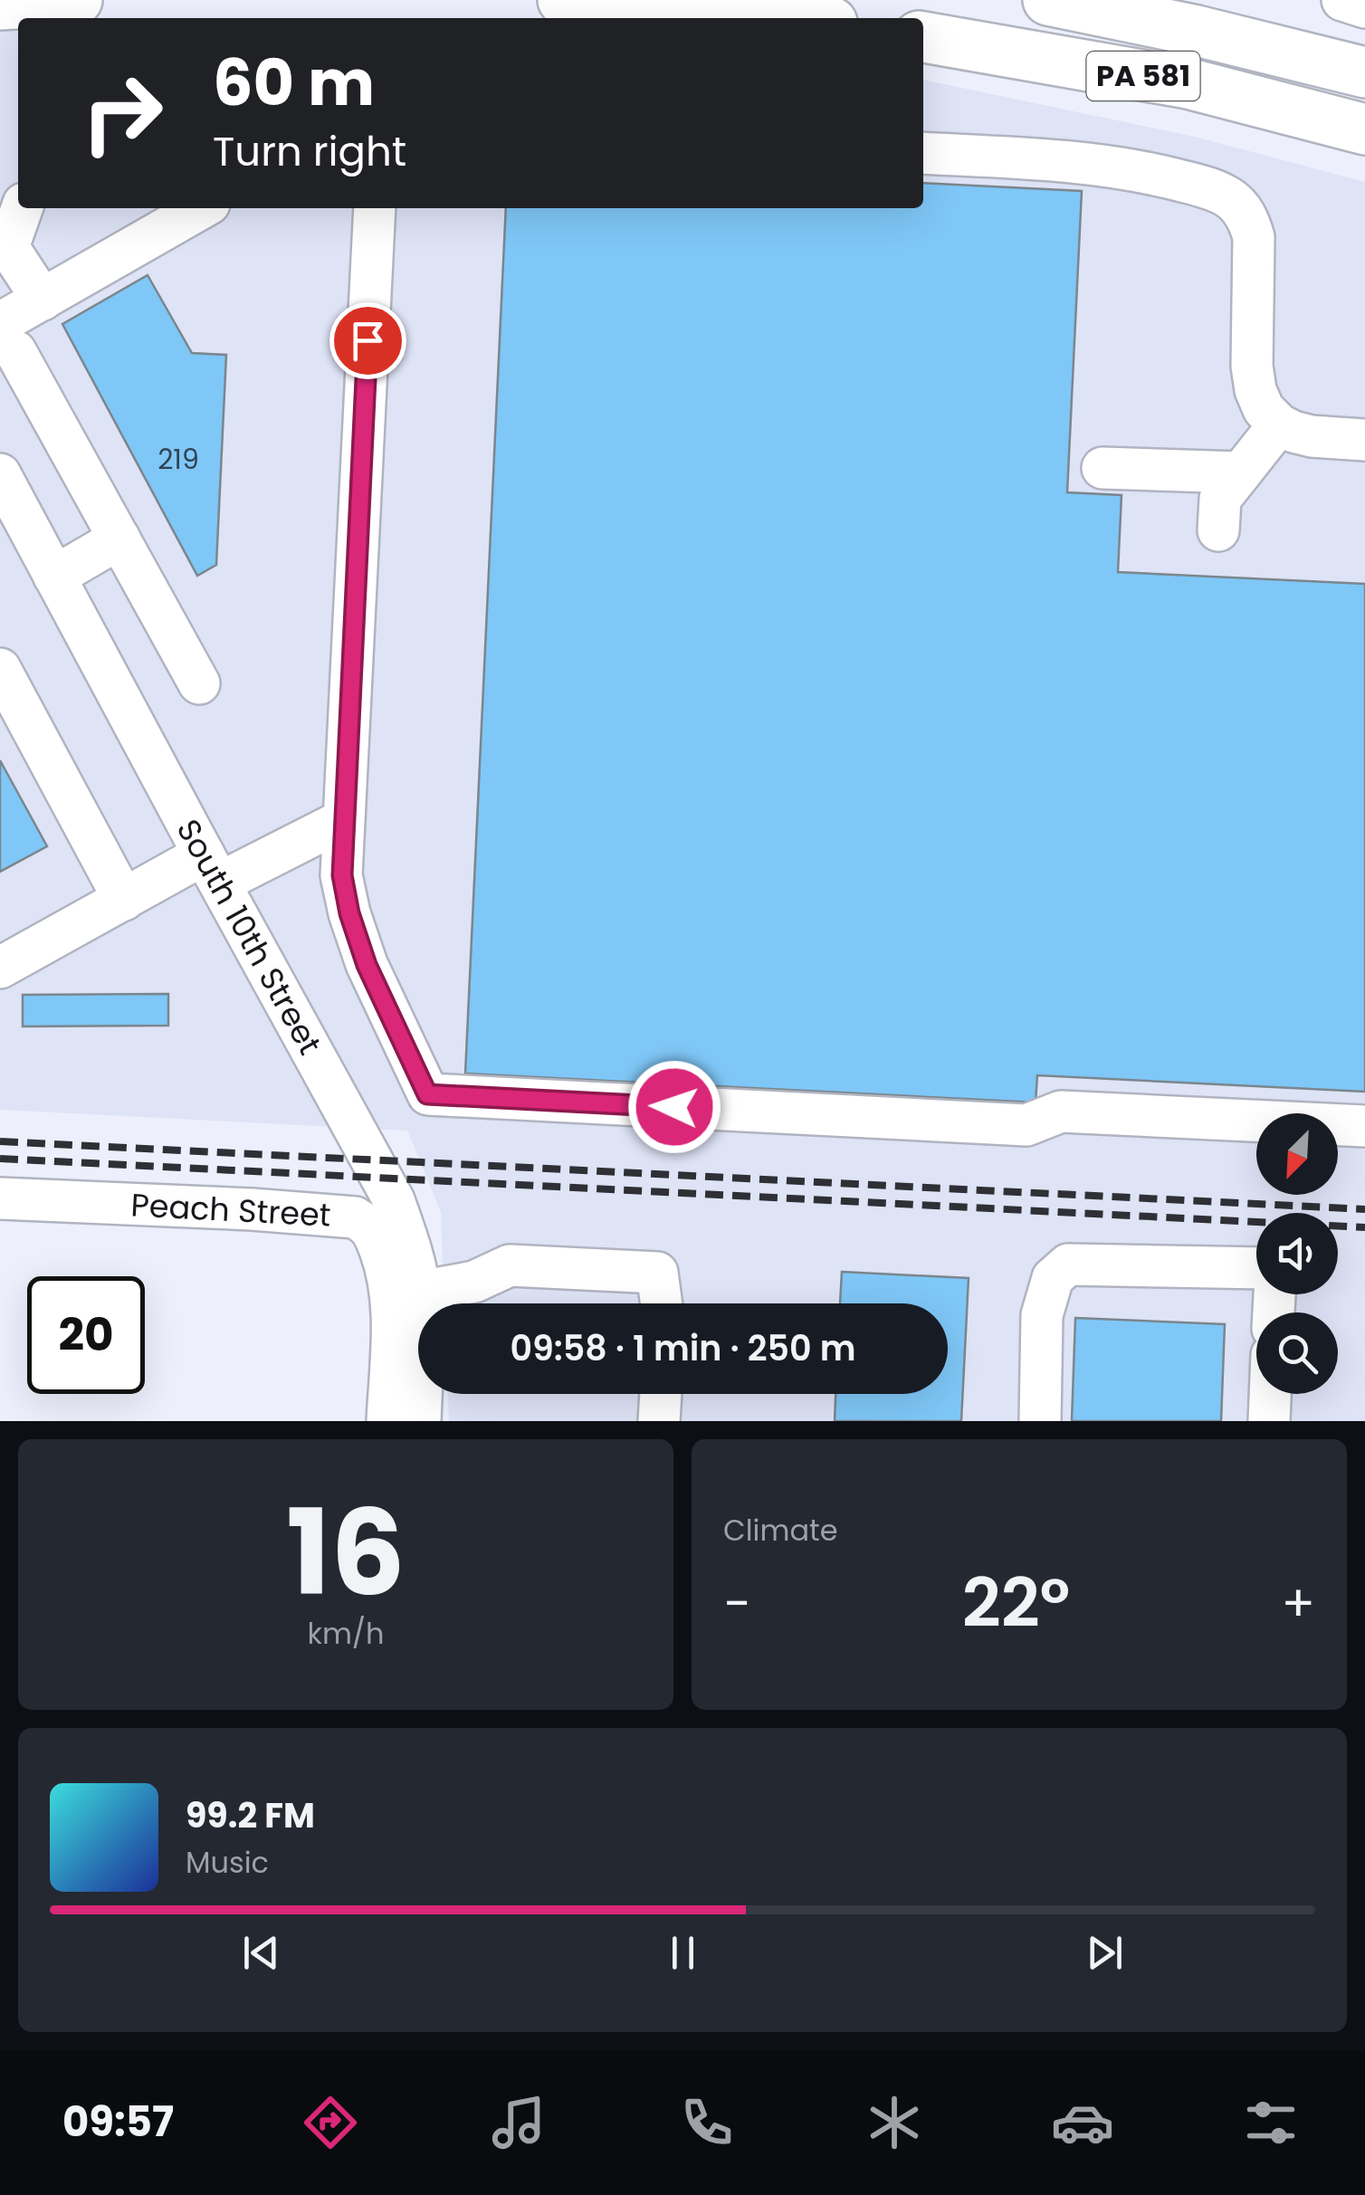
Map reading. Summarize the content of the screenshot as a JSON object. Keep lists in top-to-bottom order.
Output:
{
  "streets": {
    "highway": ["PA 581"],
    "street": ["South 10th Street", "Peach Street"]
  },
  "house_numbers": ["219"],
  "north": "bottom left",
  "page": {
    "turn": ["60 m", "Turn right"],
    "limit": "20",
    "trip": "09:58 · 1 min · 250 m",
    "tile": [
      ["16", "km/h"],
      "Climate"
    ],
    "heat": ["−", "22°", "+"],
    "song": ["99.2 FM", "Music"],
    "tabs": "09:57"
  }
}
